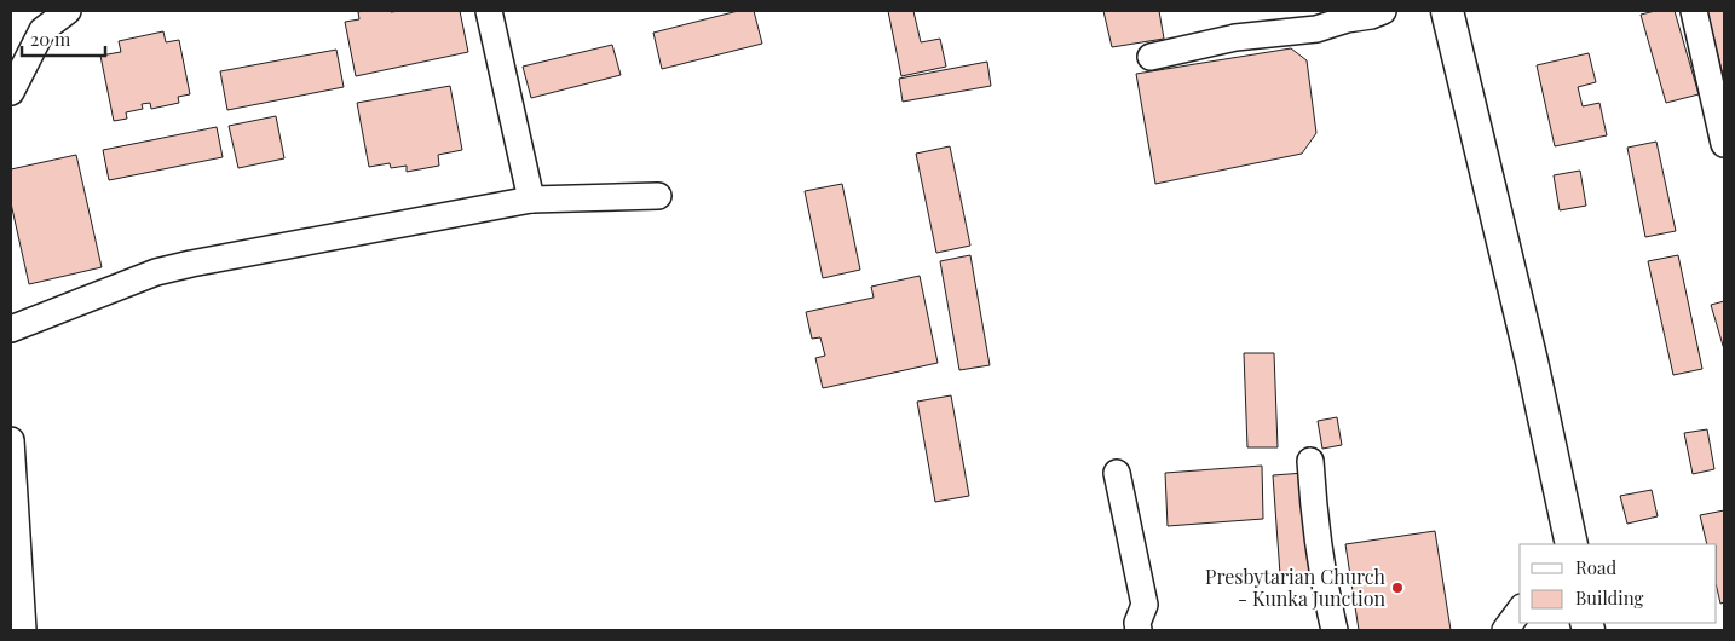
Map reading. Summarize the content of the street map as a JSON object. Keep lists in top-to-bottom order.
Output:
{
  "places": ["Presbytarian Church - Kunka Junction"],
  "legend": ["Road", "Building"],
  "scale_bar": "20 m"
}
